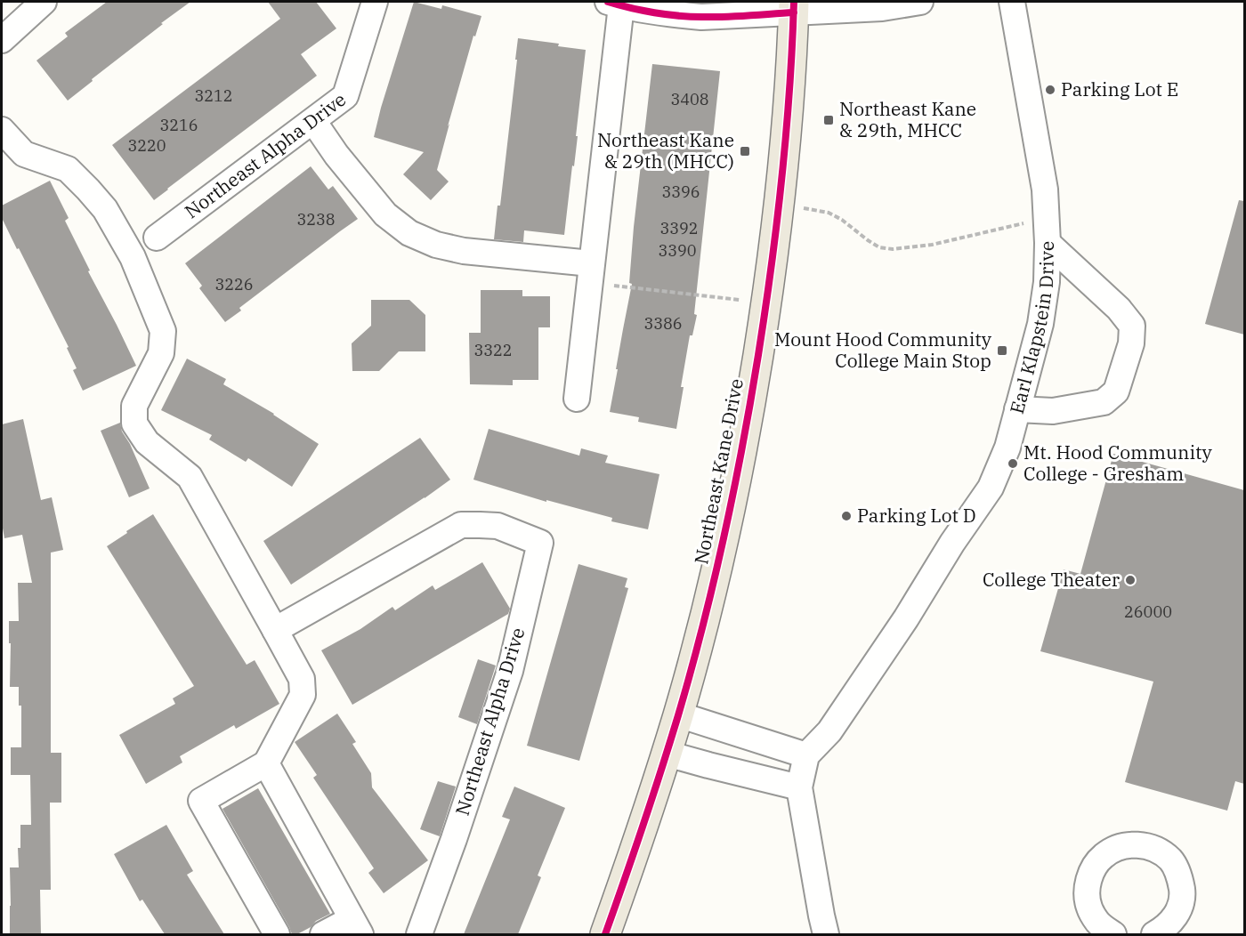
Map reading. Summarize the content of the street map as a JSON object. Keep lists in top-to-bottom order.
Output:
{
  "streets": {
    "main road": ["Northeast Kane Drive"],
    "street": ["Northeast Alpha Drive", "Earl Klapstein Drive"]
  },
  "places": {
    "other": [
      "Parking Lot E",
      "Mt. Hood Community College - Gresham",
      "Parking Lot D",
      "College Theater"
    ],
    "transit": ["Northeast Kane & 29th, MHCC", "Northeast Kane & 29th (MHCC)", "Mount Hood Community College Main Stop"]
  },
  "house_numbers": [
    "3212",
    "3408",
    "3216",
    "3220",
    "3396",
    "3238",
    "3392",
    "3390",
    "3226",
    "3386",
    "3322",
    "26000"
  ]
}
